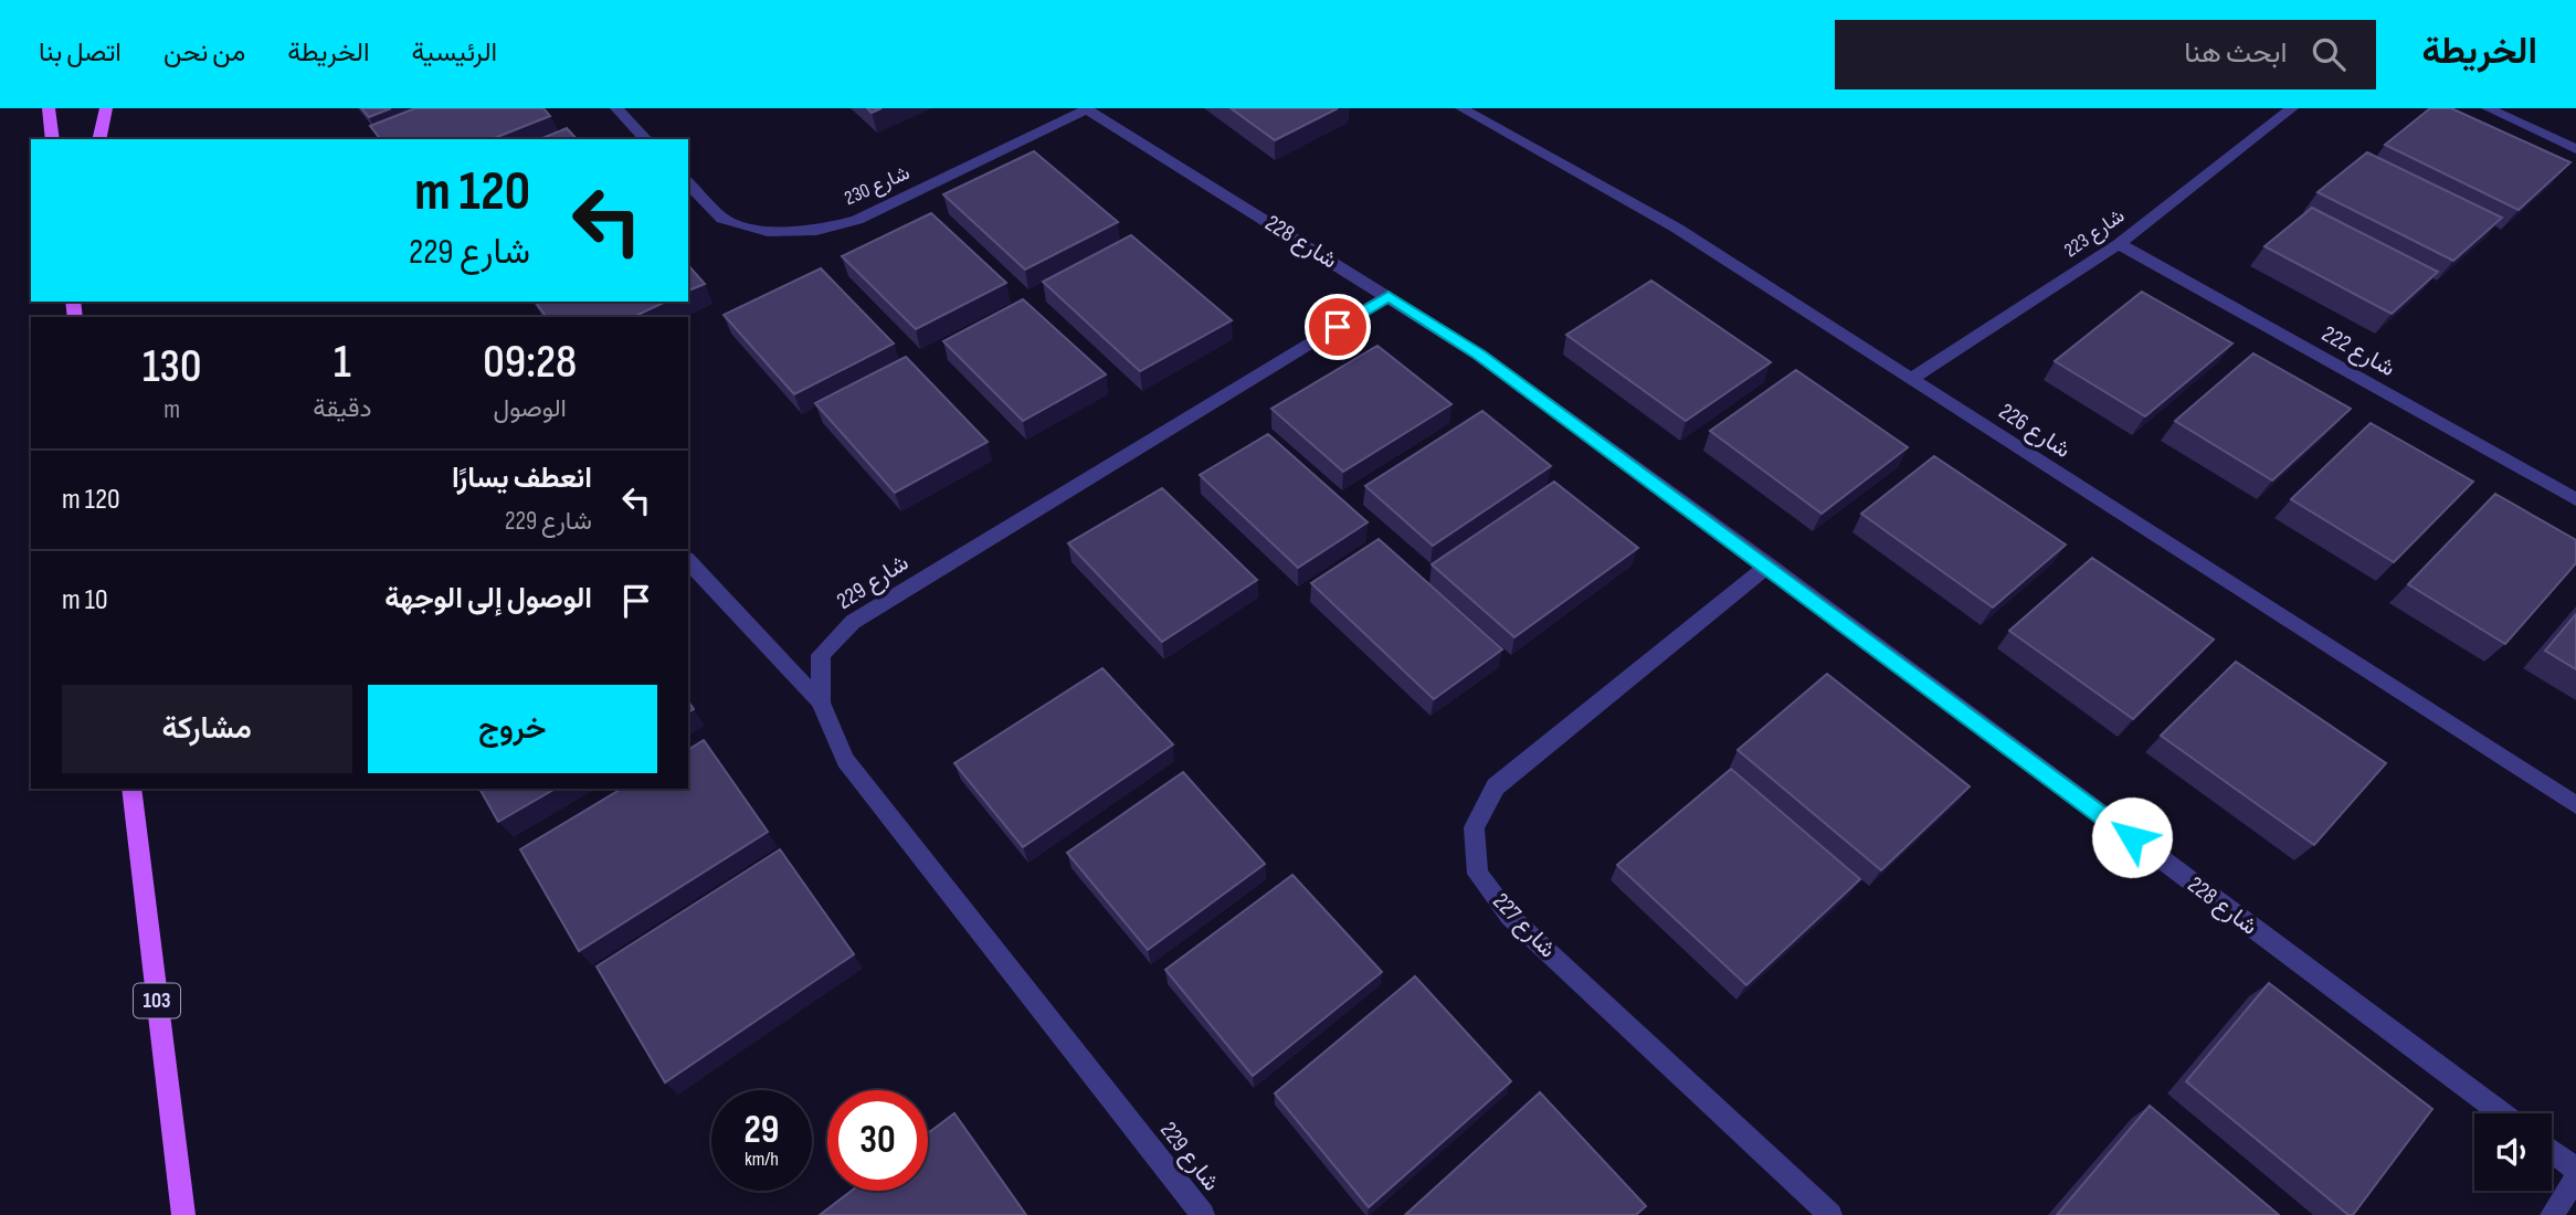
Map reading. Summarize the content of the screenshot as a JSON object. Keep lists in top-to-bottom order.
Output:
{
  "streets": {
    "main road": ["103"],
    "street": [
      "شارع 230",
      "شارع 223",
      "شارع 228",
      "شارع 222",
      "شارع 226",
      "شارع 229",
      "شارع 227"
    ]
  },
  "crossings": [
    ["شارع 230", "شارع 228"],
    ["شارع 223", "شارع 222"],
    ["شارع 223", "شارع 226"],
    ["شارع 228", "شارع 229"],
    ["شارع 228", "شارع 227"]
  ],
  "page": {
    "header": "الخريطة",
    "search": "ابحث هنا",
    "nav": [
      "الرئيسية",
      "الخريطة",
      "من نحن",
      "اتصل بنا"
    ],
    "turn": ["120 m", "شارع 229"],
    "eta": [
      "09:28",
      "الوصول",
      "1",
      "دقيقة",
      "130",
      "m"
    ],
    "list": [
      {
        "name": "انعطف يسارًا",
        "note": "شارع 229",
        "value": "120 m"
      },
      {
        "name": "الوصول إلى الوجهة",
        "value": "10 m"
      }
    ],
    "buttons": ["خروج", "مشاركة"],
    "speed": "29 km/h",
    "limit": "30"
  }
}
